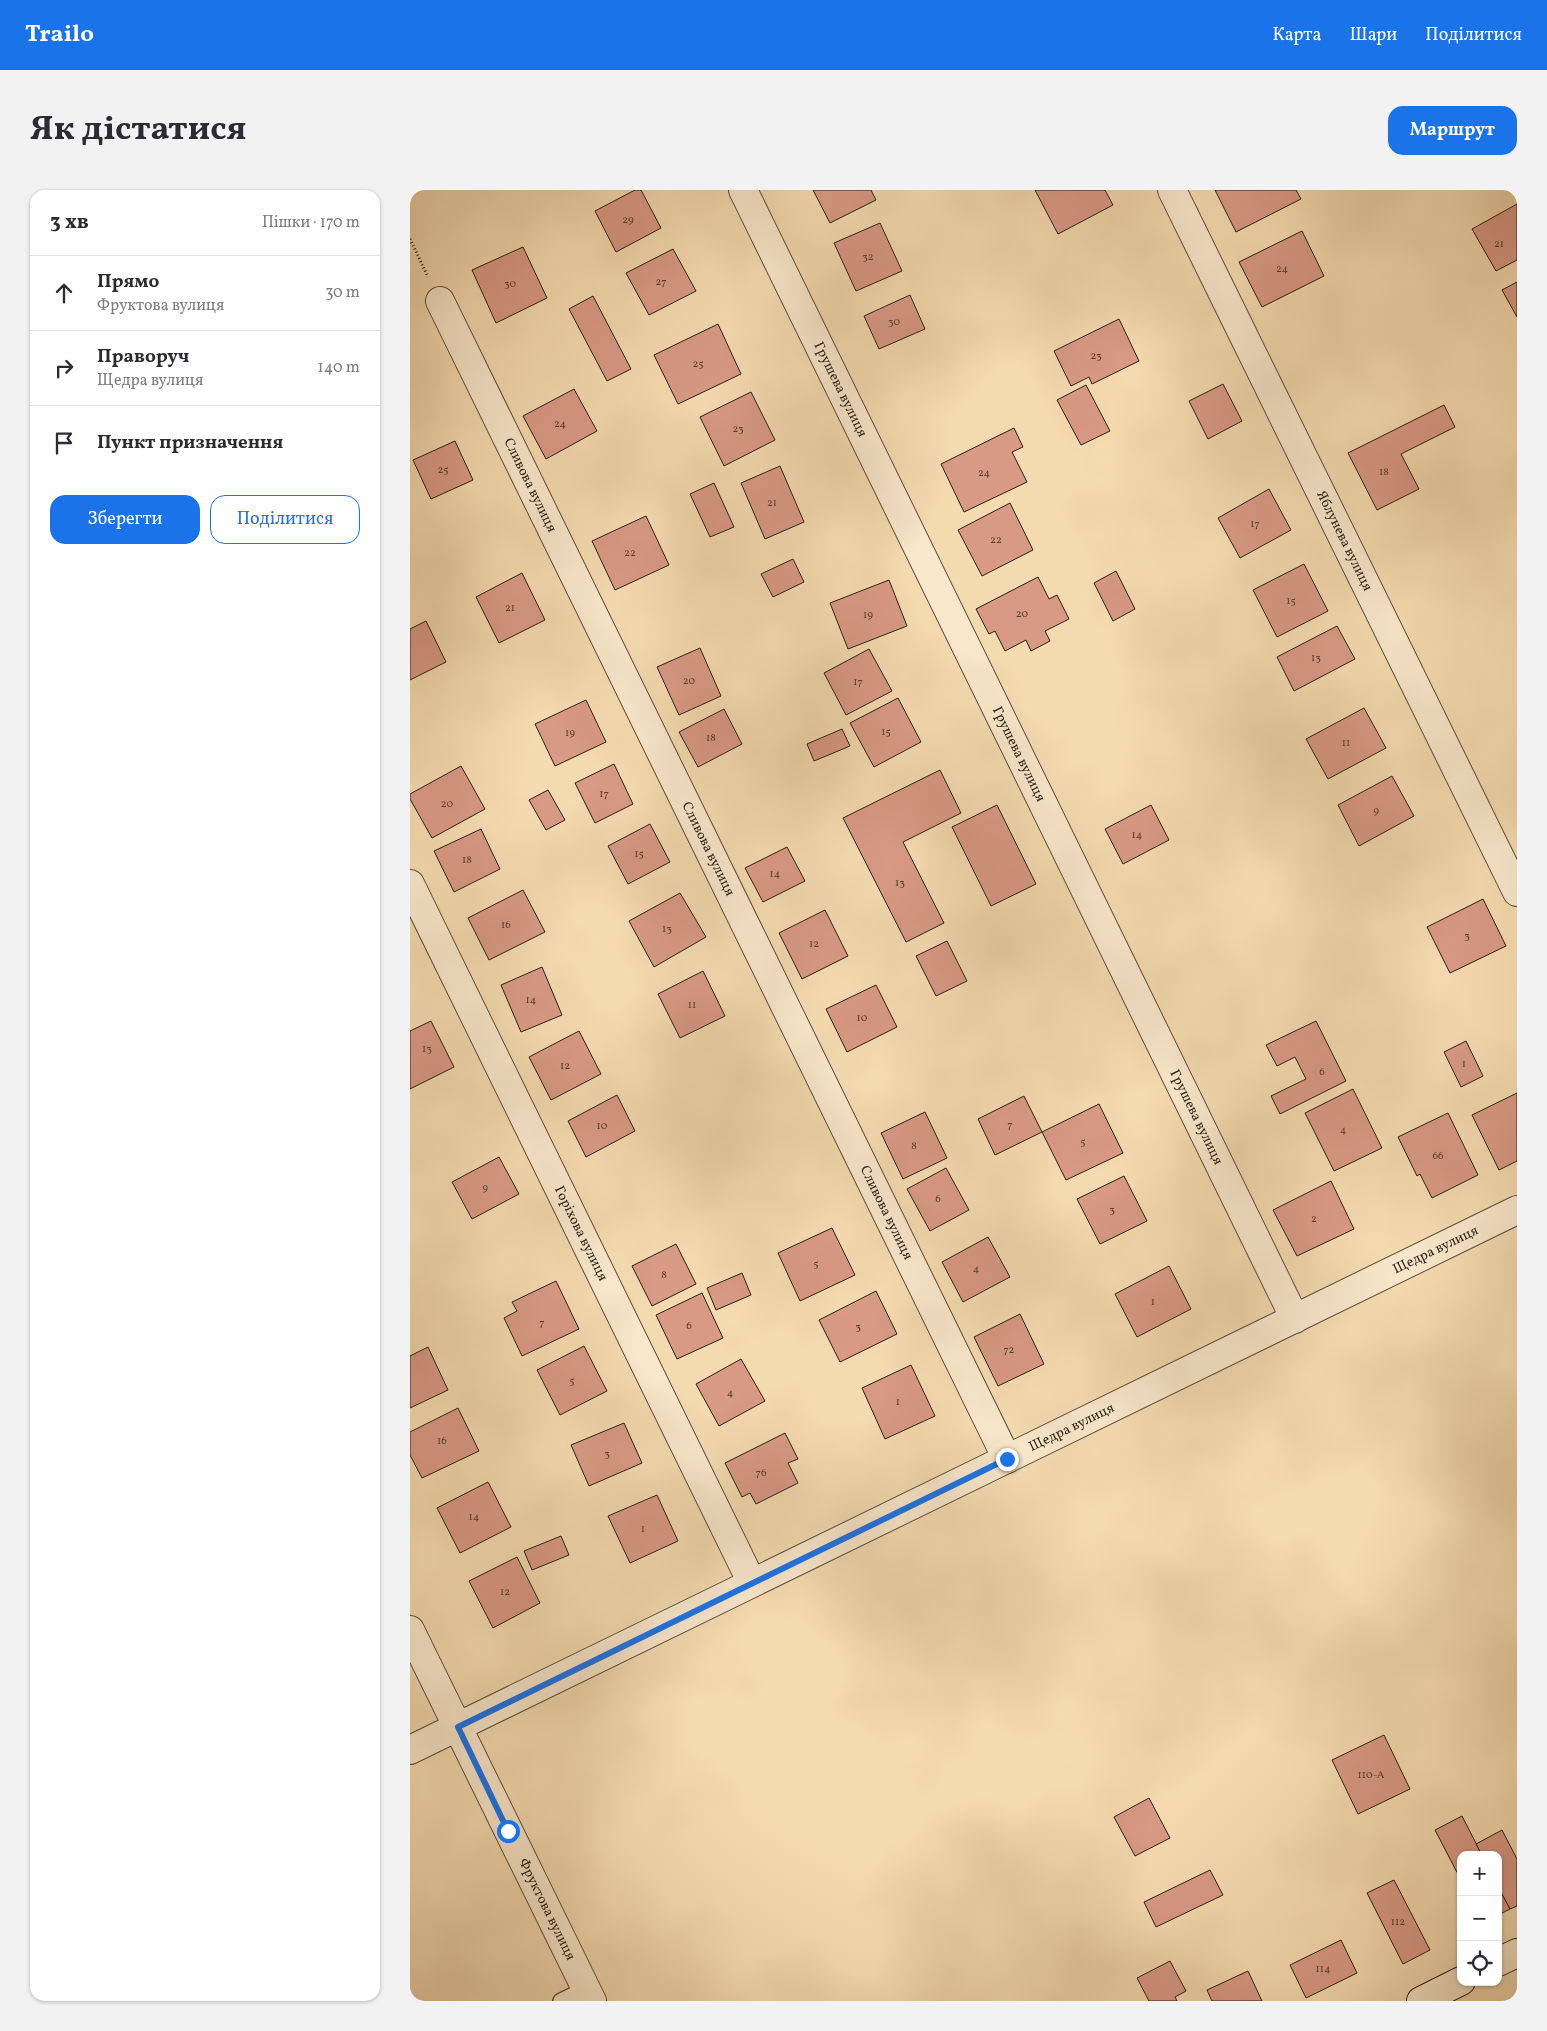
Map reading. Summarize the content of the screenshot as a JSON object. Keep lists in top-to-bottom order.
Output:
{
  "streets": {
    "street": [
      "Грушева вулиця",
      "Сливова вулиця",
      "Яблунева вулиця",
      "Горіхова вулиця",
      "Щедра вулиця",
      "Фруктова вулиця"
    ]
  },
  "crossings": [
    ["Грушева вулиця", "Щедра вулиця"],
    ["Сливова вулиця", "Щедра вулиця"],
    ["Горіхова вулиця", "Щедра вулиця"],
    ["Щедра вулиця", "Фруктова вулиця"]
  ],
  "house_numbers": [
    "29",
    "21",
    "32",
    "24",
    "27",
    "30",
    "30",
    "23",
    "25",
    "24",
    "23",
    "25",
    "18",
    "24",
    "21",
    "17",
    "22",
    "22",
    "15",
    "21",
    "20",
    "19",
    "13",
    "20",
    "17",
    "15",
    "19",
    "18",
    "11",
    "17",
    "20",
    "9",
    "14",
    "15",
    "18",
    "14",
    "13",
    "16",
    "13",
    "3",
    "12",
    "14",
    "11",
    "10",
    "13",
    "1",
    "12",
    "6",
    "7",
    "10",
    "4",
    "5",
    "8",
    "66",
    "9",
    "6",
    "3",
    "2",
    "5",
    "4",
    "8",
    "1",
    "7",
    "6",
    "3",
    "72",
    "5",
    "4",
    "1",
    "16",
    "3",
    "76",
    "14",
    "1",
    "12",
    "110-А",
    "112",
    "114"
  ],
  "page": {
    "header": "Trailo",
    "nav": ["Карта", "Шари", "Поділитися"],
    "title": "Як дістатися",
    "buttons": [
      "Маршрут",
      ["Зберегти", "Поділитися"]
    ],
    "heading": ["3 хв", "Пішки · 170 m"],
    "list": [
      ["Прямо", "Фруктова вулиця", "30 m"],
      ["Праворуч", "Щедра вулиця", "140 m"],
      "Пункт призначення"
    ],
    "map_buttons": ["+", "−"]
  }
}
